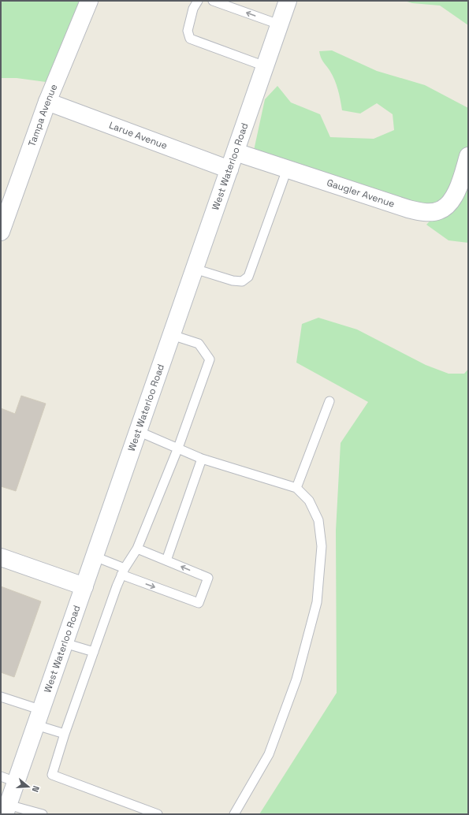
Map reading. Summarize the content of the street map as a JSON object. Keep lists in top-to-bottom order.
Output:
{
  "streets": {
    "main road": [
      "Tampa Avenue",
      "Larue Avenue",
      "West Waterloo Road",
      "Gaugler Avenue"
    ]
  },
  "crossings": [
    ["Tampa Avenue", "Larue Avenue"],
    ["Larue Avenue", "West Waterloo Road"],
    ["West Waterloo Road", "Gaugler Avenue"]
  ],
  "north": "right"
}
